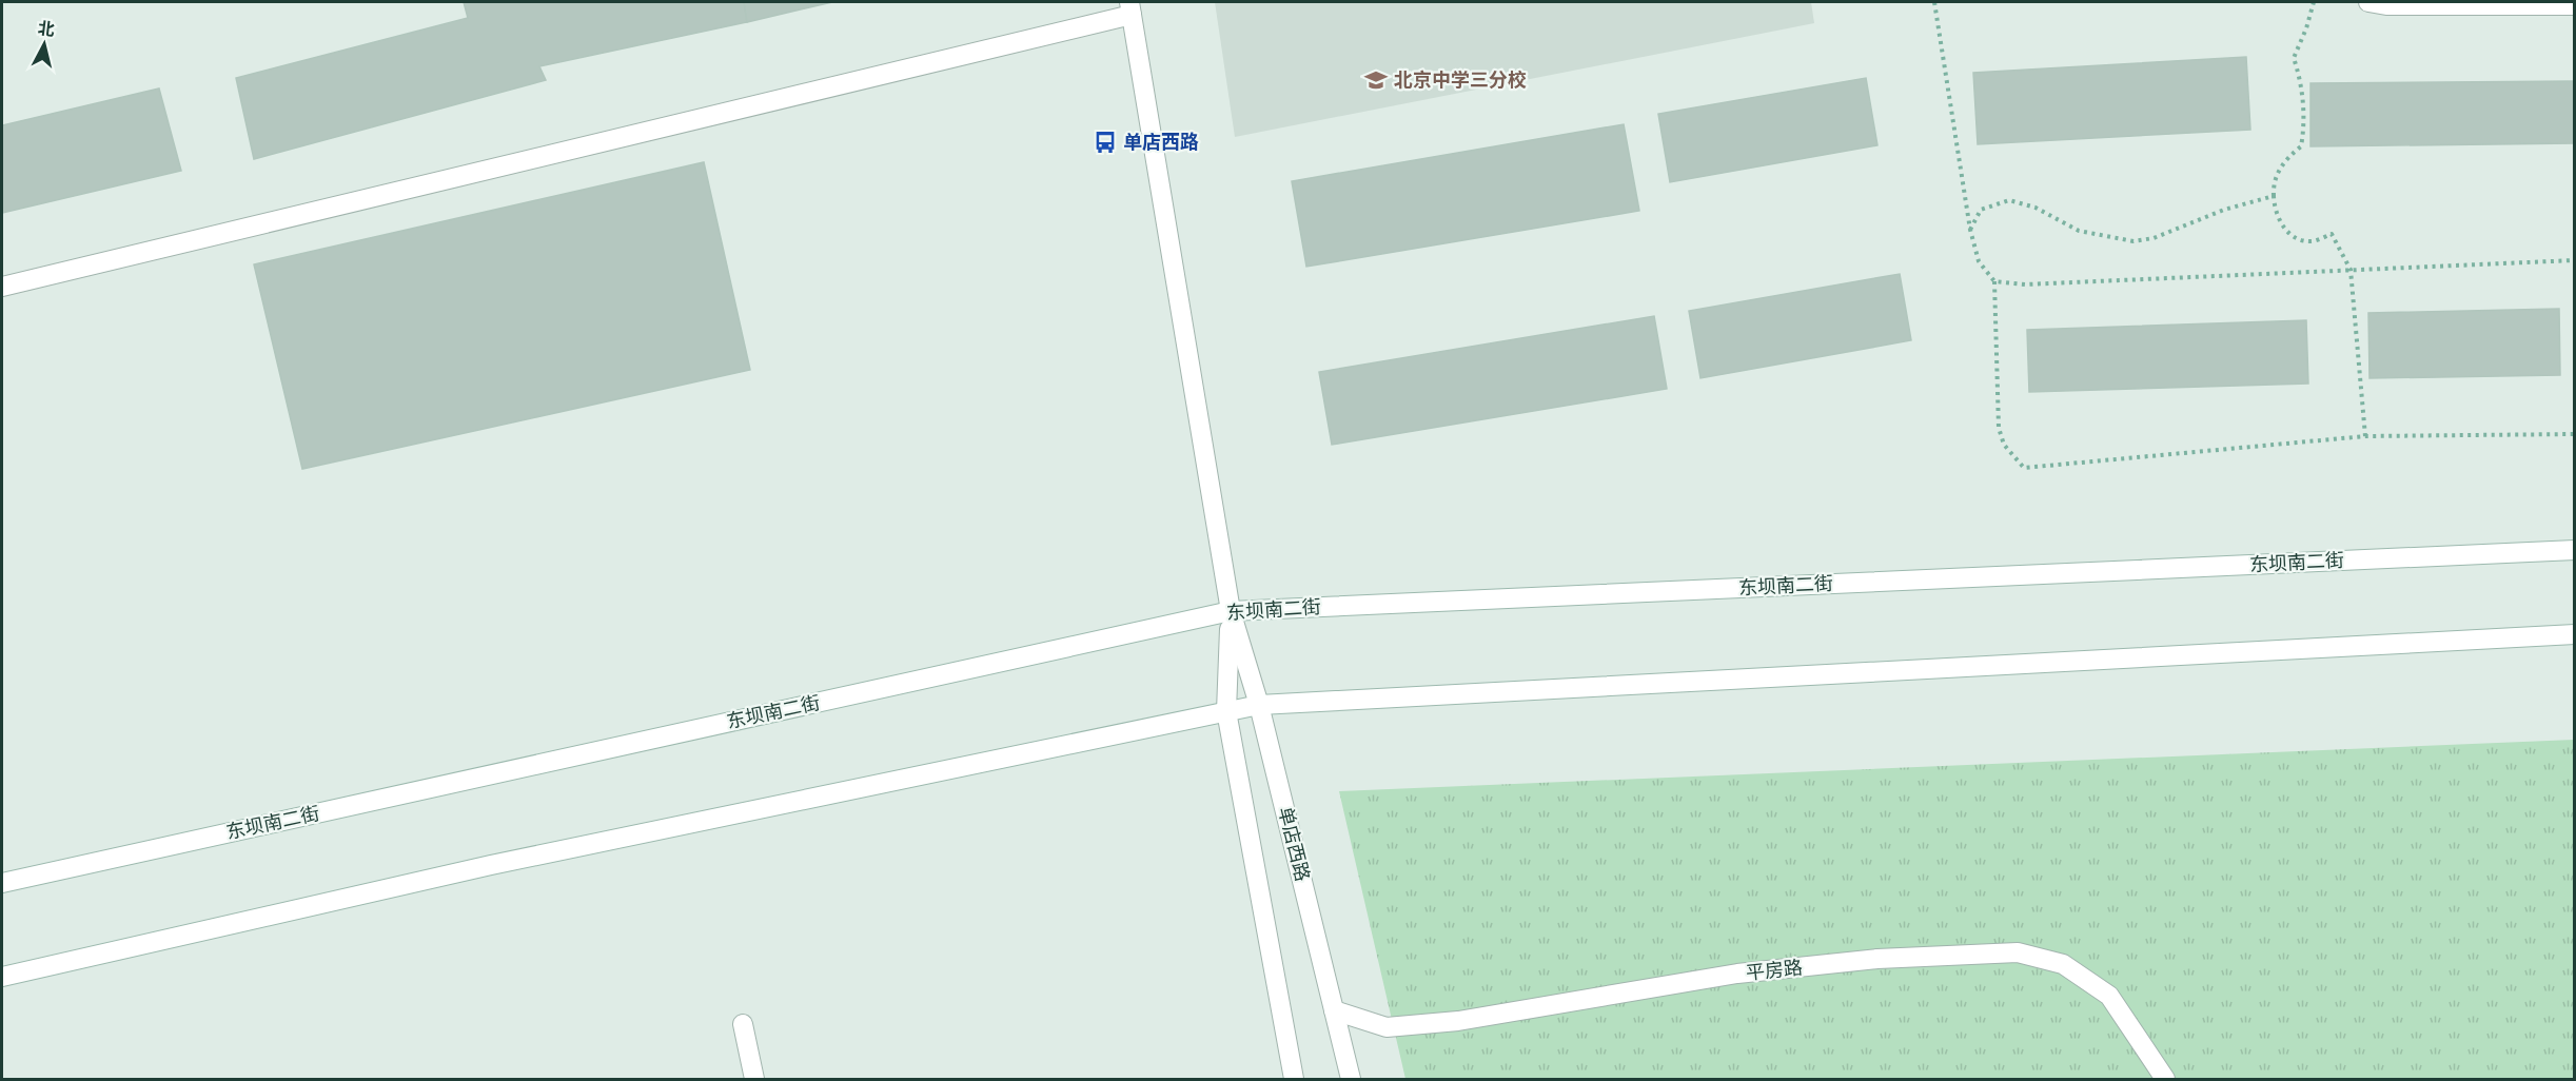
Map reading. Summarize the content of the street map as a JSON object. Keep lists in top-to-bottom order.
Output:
{
  "streets": {
    "main road": ["东坝南二街", "单店西路", "平房路"]
  },
  "crossings": [
    ["东坝南二街", "单店西路"],
    ["单店西路", "平房路"]
  ],
  "places": {
    "school or university": ["北京中学三分校"],
    "bus stop": ["单店西路"]
  },
  "north": "top"
}
